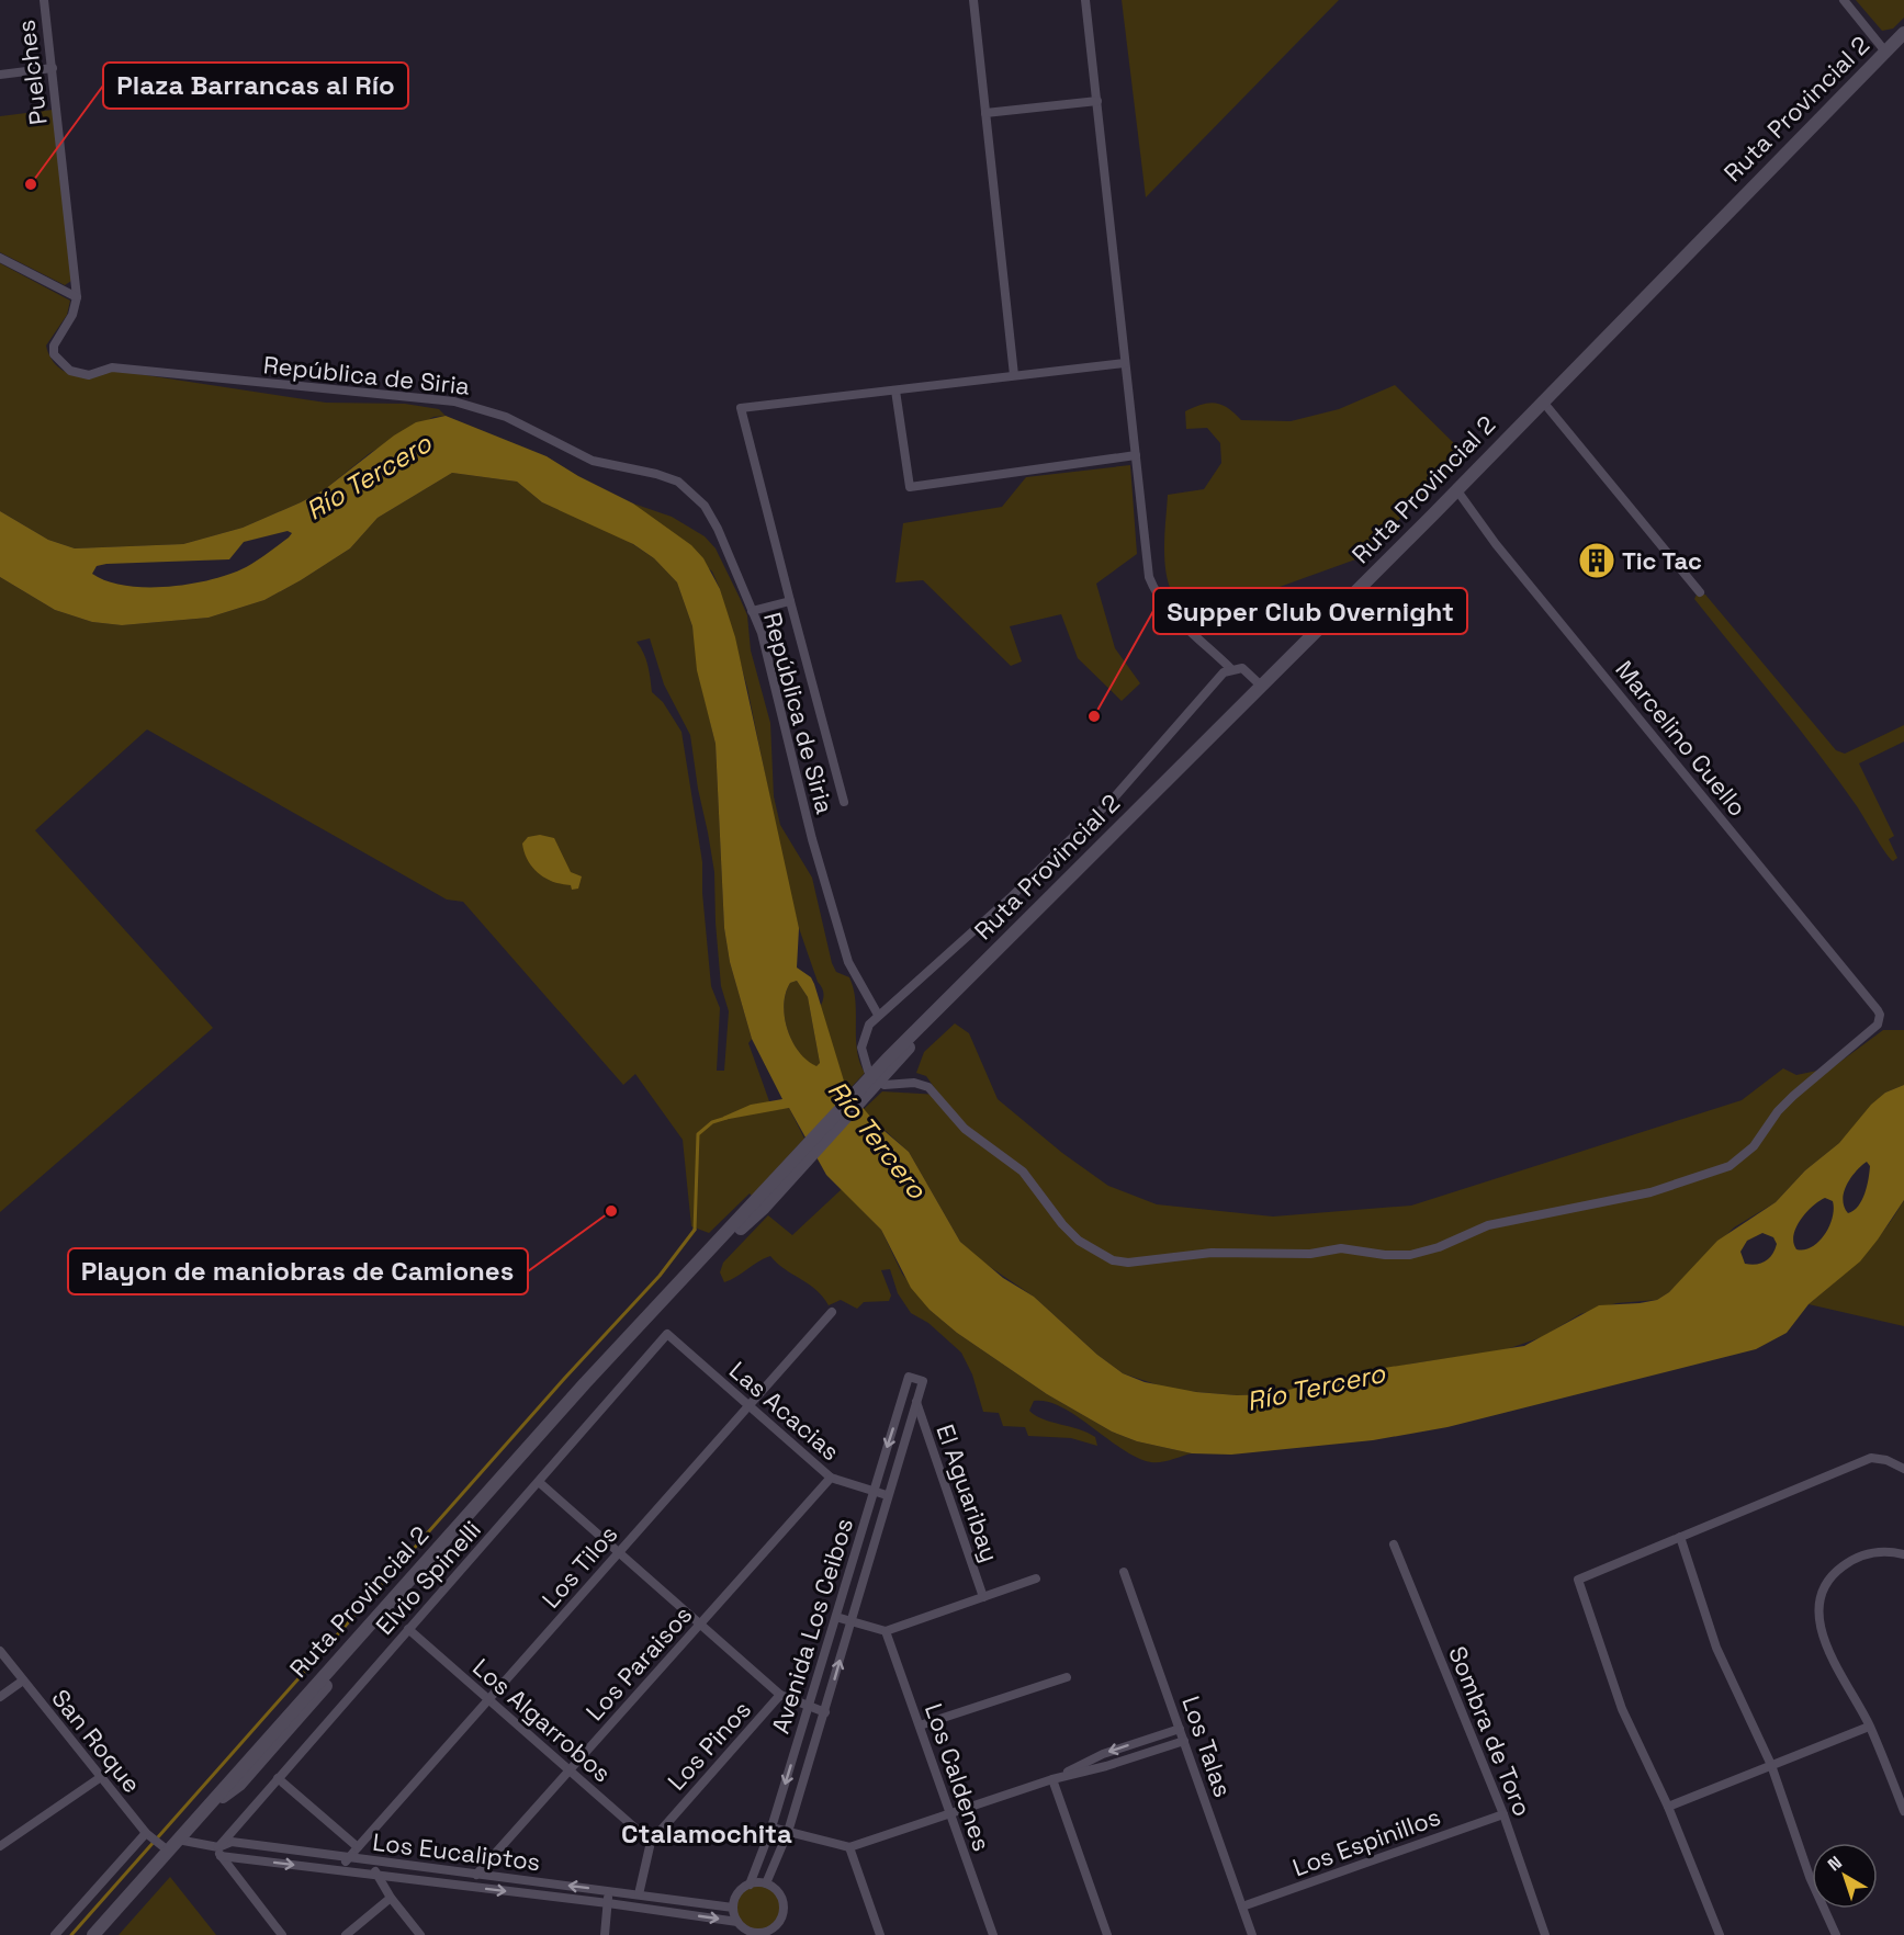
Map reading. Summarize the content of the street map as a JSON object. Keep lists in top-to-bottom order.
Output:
{
  "streets": {
    "main road": ["Ruta Provincial 2"],
    "street": [
      "Puelches",
      "República de Siria",
      "Marcelino Cuello",
      "Las Acacias",
      "El Aguaribay",
      "Los Tilos",
      "Elvio Spinelli",
      "Avenida Los Ceibos",
      "Los Paraisos",
      "Los Algarrobos",
      "Sombra de Toro",
      "San Roque",
      "Los Pinos",
      "Los Talas",
      "Los Caldenes",
      "Los Espinillos",
      "Los Eucaliptos"
    ]
  },
  "crossings": [
    ["Puelches", "República de Siria"],
    ["Ruta Provincial 2", "Marcelino Cuello"],
    ["Ruta Provincial 2", "San Roque"],
    ["Ruta Provincial 2", "Los Eucaliptos"],
    ["Las Acacias", "Los Tilos"],
    ["Las Acacias", "Elvio Spinelli"],
    ["Las Acacias", "Avenida Los Ceibos"],
    ["Las Acacias", "Los Paraisos"],
    ["El Aguaribay", "Avenida Los Ceibos"],
    ["Los Tilos", "Los Algarrobos"],
    ["Los Tilos", "Los Eucaliptos"],
    ["Elvio Spinelli", "Los Algarrobos"],
    ["Elvio Spinelli", "Los Eucaliptos"],
    ["Avenida Los Ceibos", "Los Eucaliptos"],
    ["Los Paraisos", "Los Algarrobos"],
    ["Los Paraisos", "Los Eucaliptos"],
    ["Los Algarrobos", "Los Pinos"],
    ["Sombra de Toro", "Los Espinillos"],
    ["Los Pinos", "Los Eucaliptos"],
    ["Los Talas", "Los Espinillos"]
  ],
  "districts": ["Ctalamochita"],
  "water": ["Río Tercero"],
  "places": {
    "other": ["Plaza Barrancas al Río", "Supper Club Overnight", "Playon de maniobras de Camiones"],
    "building": ["Tic Tac"]
  },
  "north": "top left"
}
